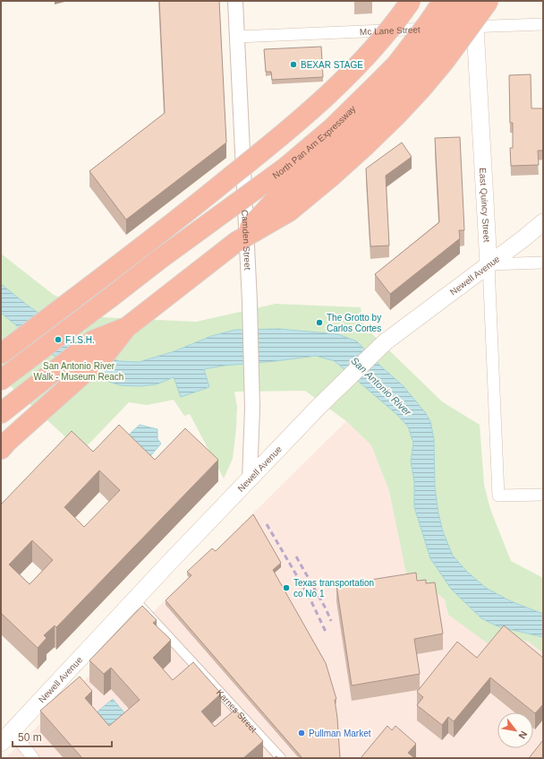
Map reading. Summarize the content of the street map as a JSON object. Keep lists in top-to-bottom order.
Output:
{
  "streets": {
    "highway": ["North Pan Am Expressway"],
    "main road": ["East Quincy Street", "Newell Avenue"],
    "street": ["Mc Lane Street", "Camden Street", "Karnes Street"]
  },
  "crossings": [
    ["Mc Lane Street", "East Quincy Street"],
    ["Mc Lane Street", "Camden Street"],
    ["East Quincy Street", "Newell Avenue"],
    ["Camden Street", "Newell Avenue"],
    ["Newell Avenue", "Karnes Street"]
  ],
  "water": ["San Antonio River"],
  "parks": ["San Antonio River Walk - Museum Reach"],
  "places": [
    "BEXAR STAGE",
    "The Grotto by Carlos Cortes",
    "F.I.S.H.",
    "Texas transportation co No 1",
    "Pullman Market"
  ],
  "scale_bar": "50 m",
  "north": "bottom right"
}
